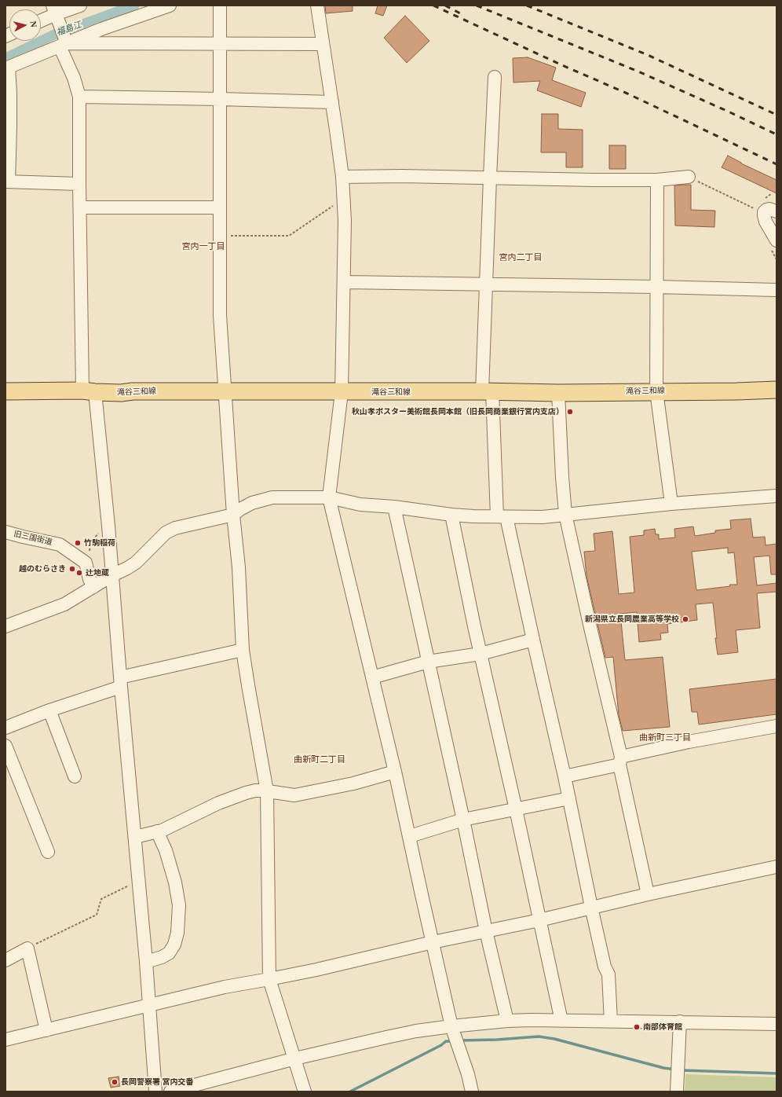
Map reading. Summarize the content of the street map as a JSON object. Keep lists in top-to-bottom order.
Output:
{
  "streets": {
    "main road": ["滝谷三和線"],
    "street": ["旧三国街道"]
  },
  "districts": [
    "宮内一丁目",
    "宮内二丁目",
    "曲新町三丁目",
    "曲新町二丁目"
  ],
  "water": ["福島江"],
  "places": [
    "秋山孝ポスター美術館長岡本館（旧長岡商業銀行宮内支店）",
    "竹駒稲荷",
    "越のむらさき",
    "辻地蔵",
    "新潟県立長岡農業高等学校",
    "南部体育館",
    "長岡警察署 宮内交番"
  ],
  "north": "right"
}
